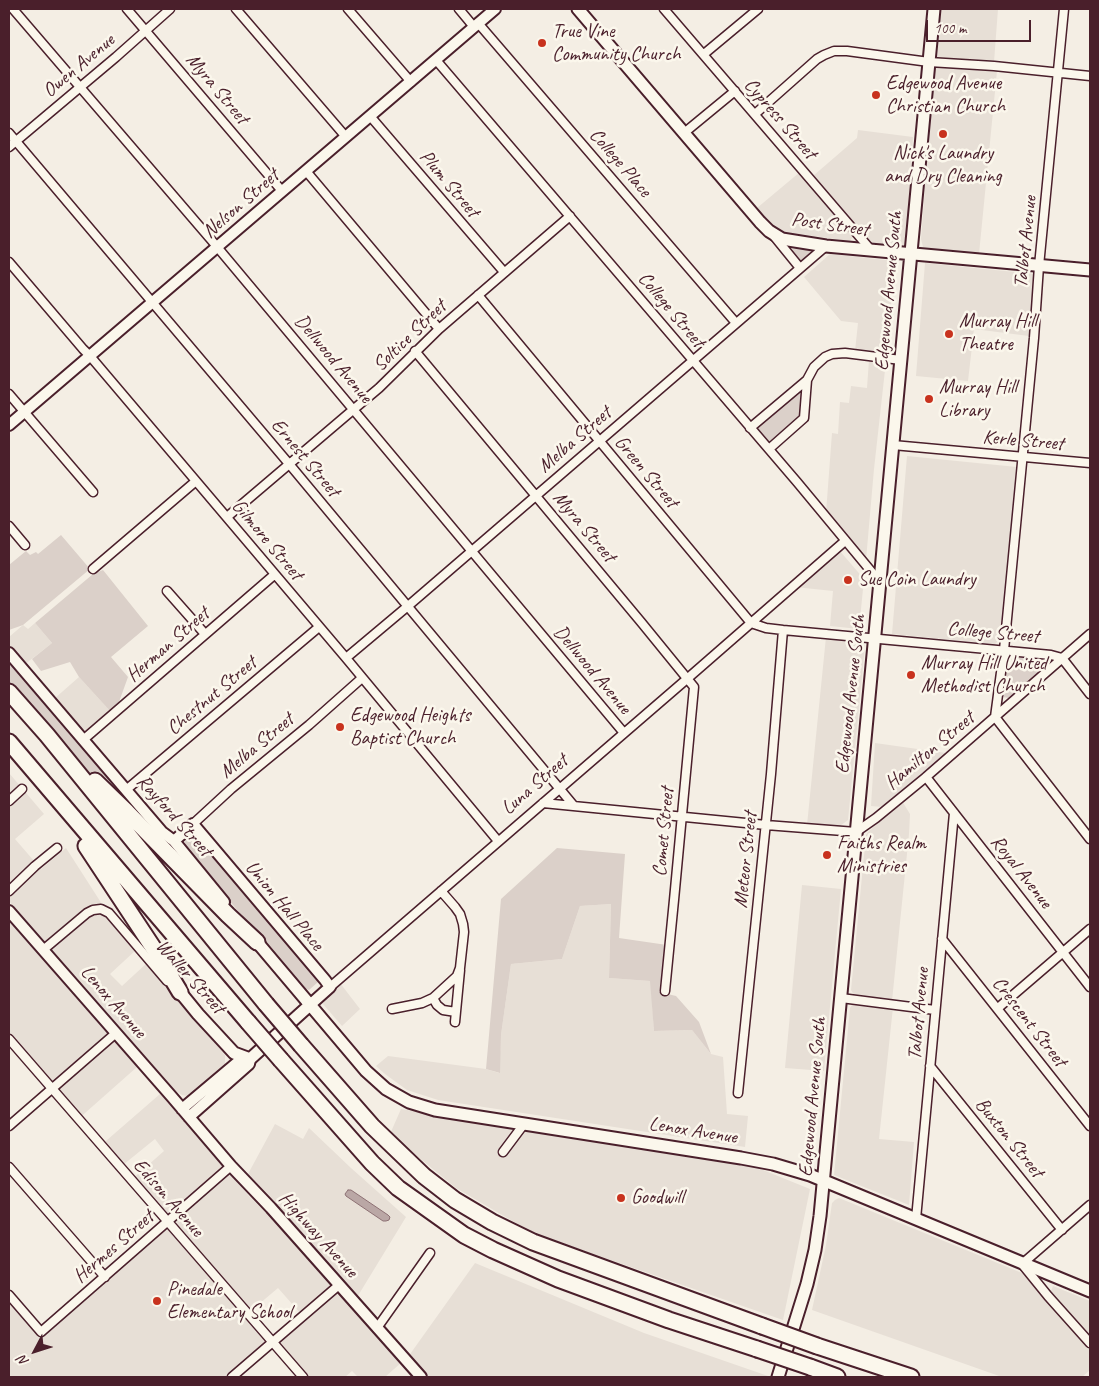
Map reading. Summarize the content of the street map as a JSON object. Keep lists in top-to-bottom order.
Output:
{
  "streets": {
    "main road": [
      "Post Street",
      "Edgewood Avenue South",
      "Luna Street",
      "Rayford Street",
      "Waller Street",
      "Lenox Avenue"
    ],
    "street": [
      "Owen Avenue",
      "Myra Street",
      "Cypress Street",
      "College Place",
      "Plum Street",
      "Nelson Street",
      "Talbot Avenue",
      "College Street",
      "Soltice Street",
      "Dellwood Avenue",
      "Melba Street",
      "Kerle Street",
      "Ernest Street",
      "Green Street",
      "Gilmore Street",
      "Herman Street",
      "Chestnut Street",
      "Hamilton Street",
      "Comet Street",
      "Meteor Street",
      "Royal Avenue",
      "Union Hall Place",
      "Crescent Street",
      "Buxton Street",
      "Edison Avenue",
      "Highway Avenue",
      "Hermes Street"
    ]
  },
  "crossings": [
    ["Owen Avenue", "Myra Street"],
    ["Owen Avenue", "Dellwood Avenue"],
    ["Owen Avenue", "Ernest Street"],
    ["Myra Street", "Nelson Street"],
    ["Myra Street", "Soltice Street"],
    ["Myra Street", "Melba Street"],
    ["Myra Street", "Luna Street"],
    ["Myra Street", "Comet Street"],
    ["Cypress Street", "Post Street"],
    ["College Place", "Nelson Street"],
    ["College Place", "Melba Street"],
    ["Plum Street", "Nelson Street"],
    ["Plum Street", "Soltice Street"],
    ["Nelson Street", "College Street"],
    ["Nelson Street", "Dellwood Avenue"],
    ["Nelson Street", "Ernest Street"],
    ["Nelson Street", "Gilmore Street"],
    ["Post Street", "Talbot Avenue"],
    ["Post Street", "Edgewood Avenue South"],
    ["Post Street", "Melba Street"],
    ["Talbot Avenue", "College Street"],
    ["Talbot Avenue", "Kerle Street"],
    ["Talbot Avenue", "Hamilton Street"],
    ["Talbot Avenue", "Royal Avenue"],
    ["Talbot Avenue", "Lenox Avenue"],
    ["Talbot Avenue", "Crescent Street"],
    ["Talbot Avenue", "Buxton Street"],
    ["Edgewood Avenue South", "College Street"],
    ["Edgewood Avenue South", "Kerle Street"],
    ["Edgewood Avenue South", "Hamilton Street"],
    ["Edgewood Avenue South", "Lenox Avenue"],
    ["College Street", "Soltice Street"],
    ["College Street", "Melba Street"],
    ["College Street", "Green Street"],
    ["College Street", "Hamilton Street"],
    ["College Street", "Luna Street"],
    ["College Street", "Meteor Street"],
    ["Soltice Street", "Dellwood Avenue"],
    ["Soltice Street", "Ernest Street"],
    ["Soltice Street", "Green Street"],
    ["Soltice Street", "Gilmore Street"],
    ["Dellwood Avenue", "Melba Street"],
    ["Dellwood Avenue", "Luna Street"],
    ["Melba Street", "Ernest Street"],
    ["Melba Street", "Green Street"],
    ["Melba Street", "Gilmore Street"],
    ["Melba Street", "Rayford Street"],
    ["Melba Street", "Union Hall Place"],
    ["Ernest Street", "Luna Street"],
    ["Green Street", "Luna Street"],
    ["Gilmore Street", "Herman Street"],
    ["Gilmore Street", "Chestnut Street"],
    ["Gilmore Street", "Luna Street"],
    ["Herman Street", "Rayford Street"],
    ["Chestnut Street", "Rayford Street"],
    ["Hamilton Street", "Royal Avenue"],
    ["Luna Street", "Rayford Street"],
    ["Luna Street", "Comet Street"],
    ["Luna Street", "Union Hall Place"],
    ["Luna Street", "Waller Street"],
    ["Luna Street", "Lenox Avenue"],
    ["Luna Street", "Highway Avenue"],
    ["Rayford Street", "Lenox Avenue"],
    ["Waller Street", "Lenox Avenue"],
    ["Lenox Avenue", "Highway Avenue"],
    ["Edison Avenue", "Hermes Street"],
    ["Highway Avenue", "Hermes Street"]
  ],
  "places": [
    "True Vine Community Church",
    "Edgewood Avenue Christian Church",
    "Nick's Laundry and Dry Cleaning",
    "Murray Hill Theatre",
    "Murray Hill Library",
    "Sue Coin Laundry",
    "Murray Hill United Methodist Church",
    "Edgewood Heights Baptist Church",
    "Faiths Realm Ministries",
    "Goodwill",
    "Pinedale Elementary School"
  ],
  "scale_bar": "100 m",
  "north": "bottom left"
}
